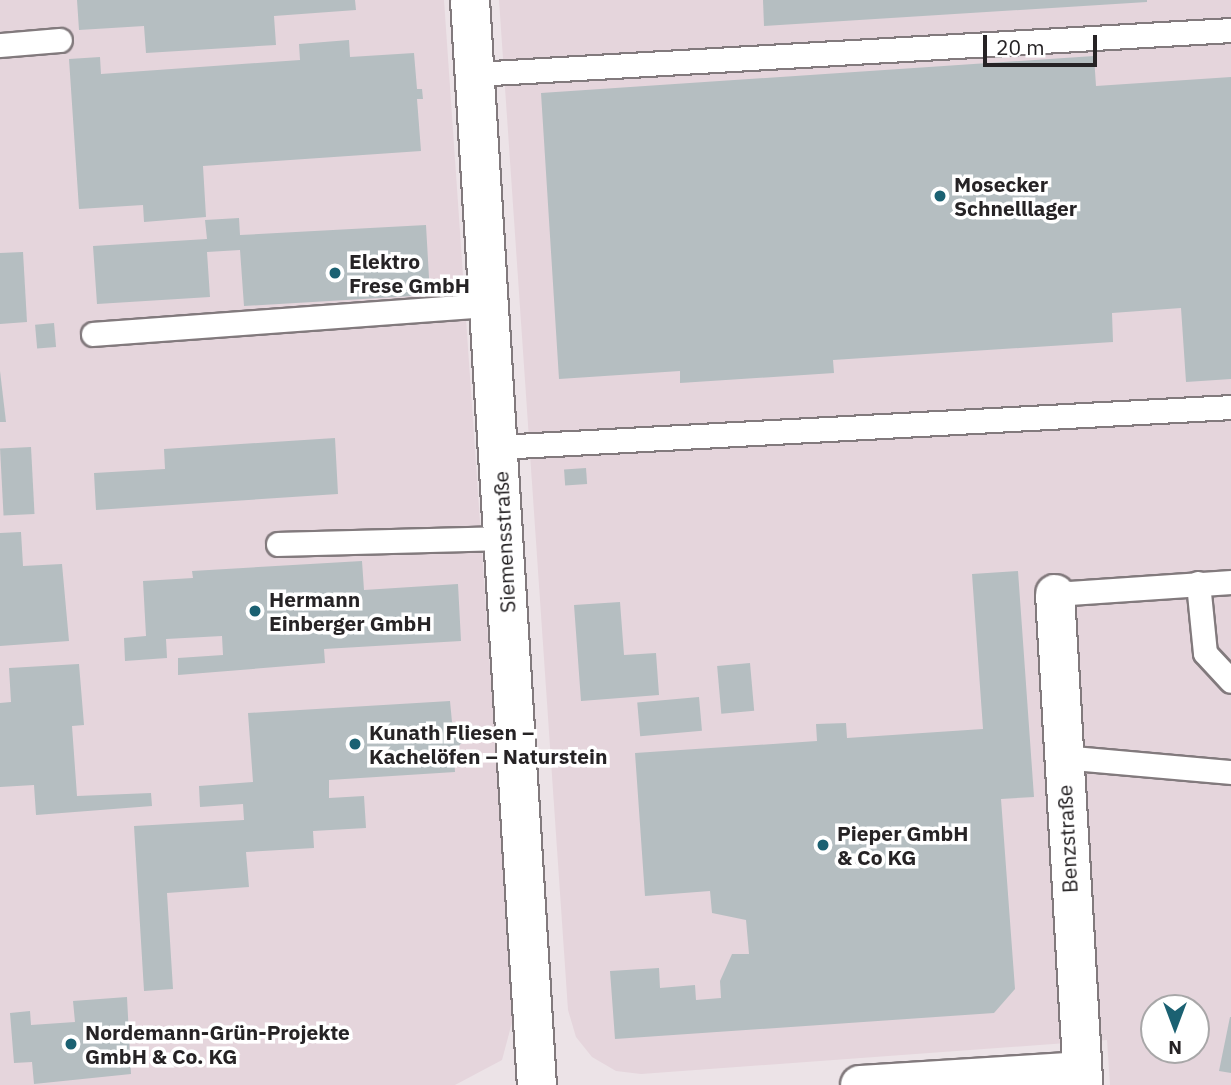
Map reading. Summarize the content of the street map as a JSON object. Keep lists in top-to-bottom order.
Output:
{
  "streets": {
    "street": ["Siemensstraße", "Benzstraße"]
  },
  "places": [
    "Mosecker Schnelllager",
    "Elektro Frese GmbH",
    "Hermann Einberger GmbH",
    "Kunath Fliesen – Kachelöfen – Naturstein",
    "Pieper GmbH & Co KG",
    "Nordemann-Grün-Projekte GmbH & Co. KG"
  ],
  "scale_bar": "20 m",
  "north": "bottom"
}
